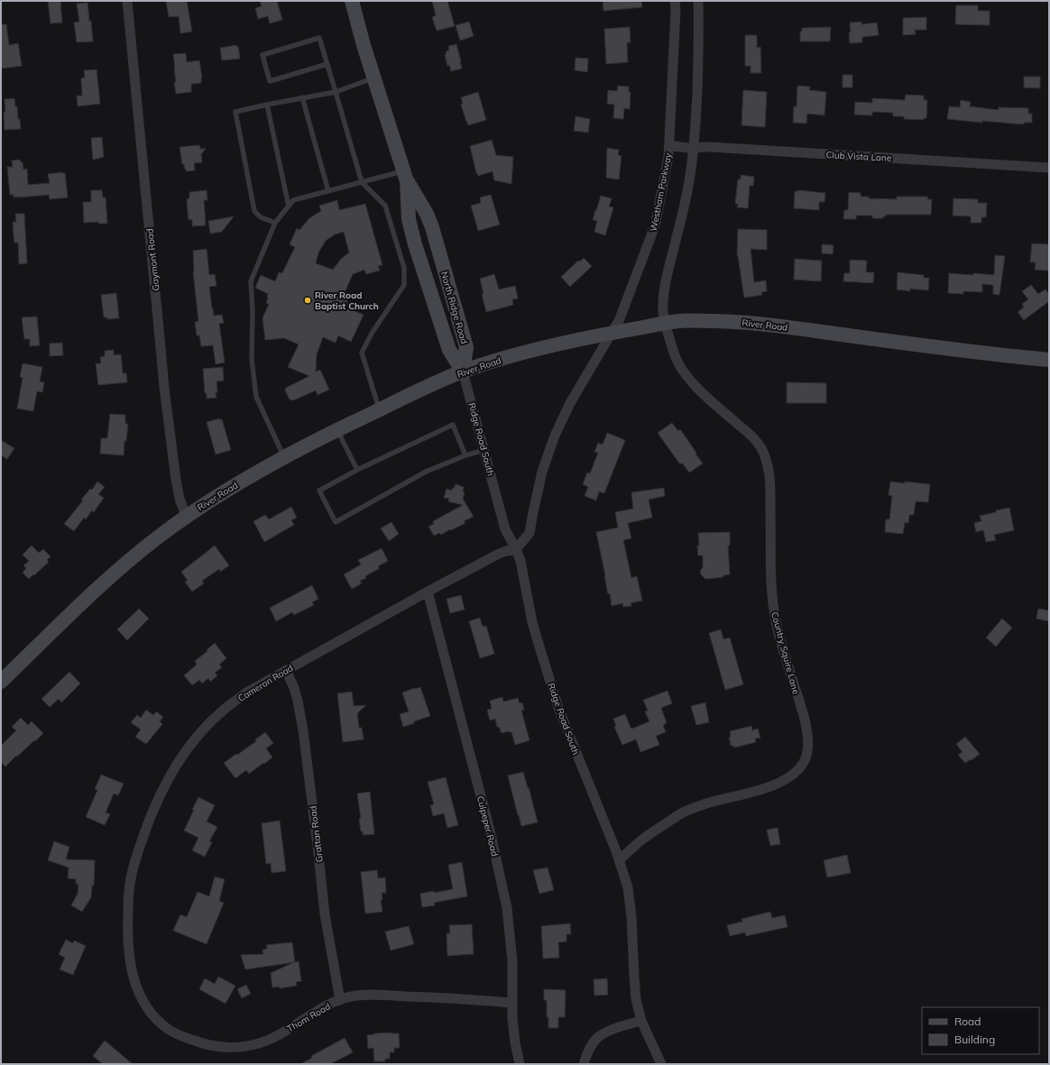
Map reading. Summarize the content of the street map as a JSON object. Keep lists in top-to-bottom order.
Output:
{
  "streets": {
    "main road": ["North Ridge Road", "River Road"],
    "street": [
      "Club Vista Lane",
      "Westham Parkway",
      "Gaymont Road",
      "Ridge Road South",
      "Country Squire Lane",
      "Cameron Road",
      "Culpeper Road",
      "Grattan Road",
      "Thom Road"
    ]
  },
  "crossings": [
    ["Club Vista Lane", "Westham Parkway"],
    ["Westham Parkway", "River Road"],
    ["Westham Parkway", "Ridge Road South"],
    ["Westham Parkway", "Cameron Road"],
    ["Gaymont Road", "River Road"],
    ["North Ridge Road", "River Road"],
    ["North Ridge Road", "Ridge Road South"],
    ["River Road", "Ridge Road South"],
    ["River Road", "Country Squire Lane"],
    ["Ridge Road South", "Country Squire Lane"],
    ["Ridge Road South", "Cameron Road"],
    ["Cameron Road", "Culpeper Road"],
    ["Cameron Road", "Grattan Road"],
    ["Cameron Road", "Thom Road"],
    ["Culpeper Road", "Thom Road"],
    ["Grattan Road", "Thom Road"]
  ],
  "places": ["River Road Baptist Church"],
  "legend": ["Road", "Building"]
}
